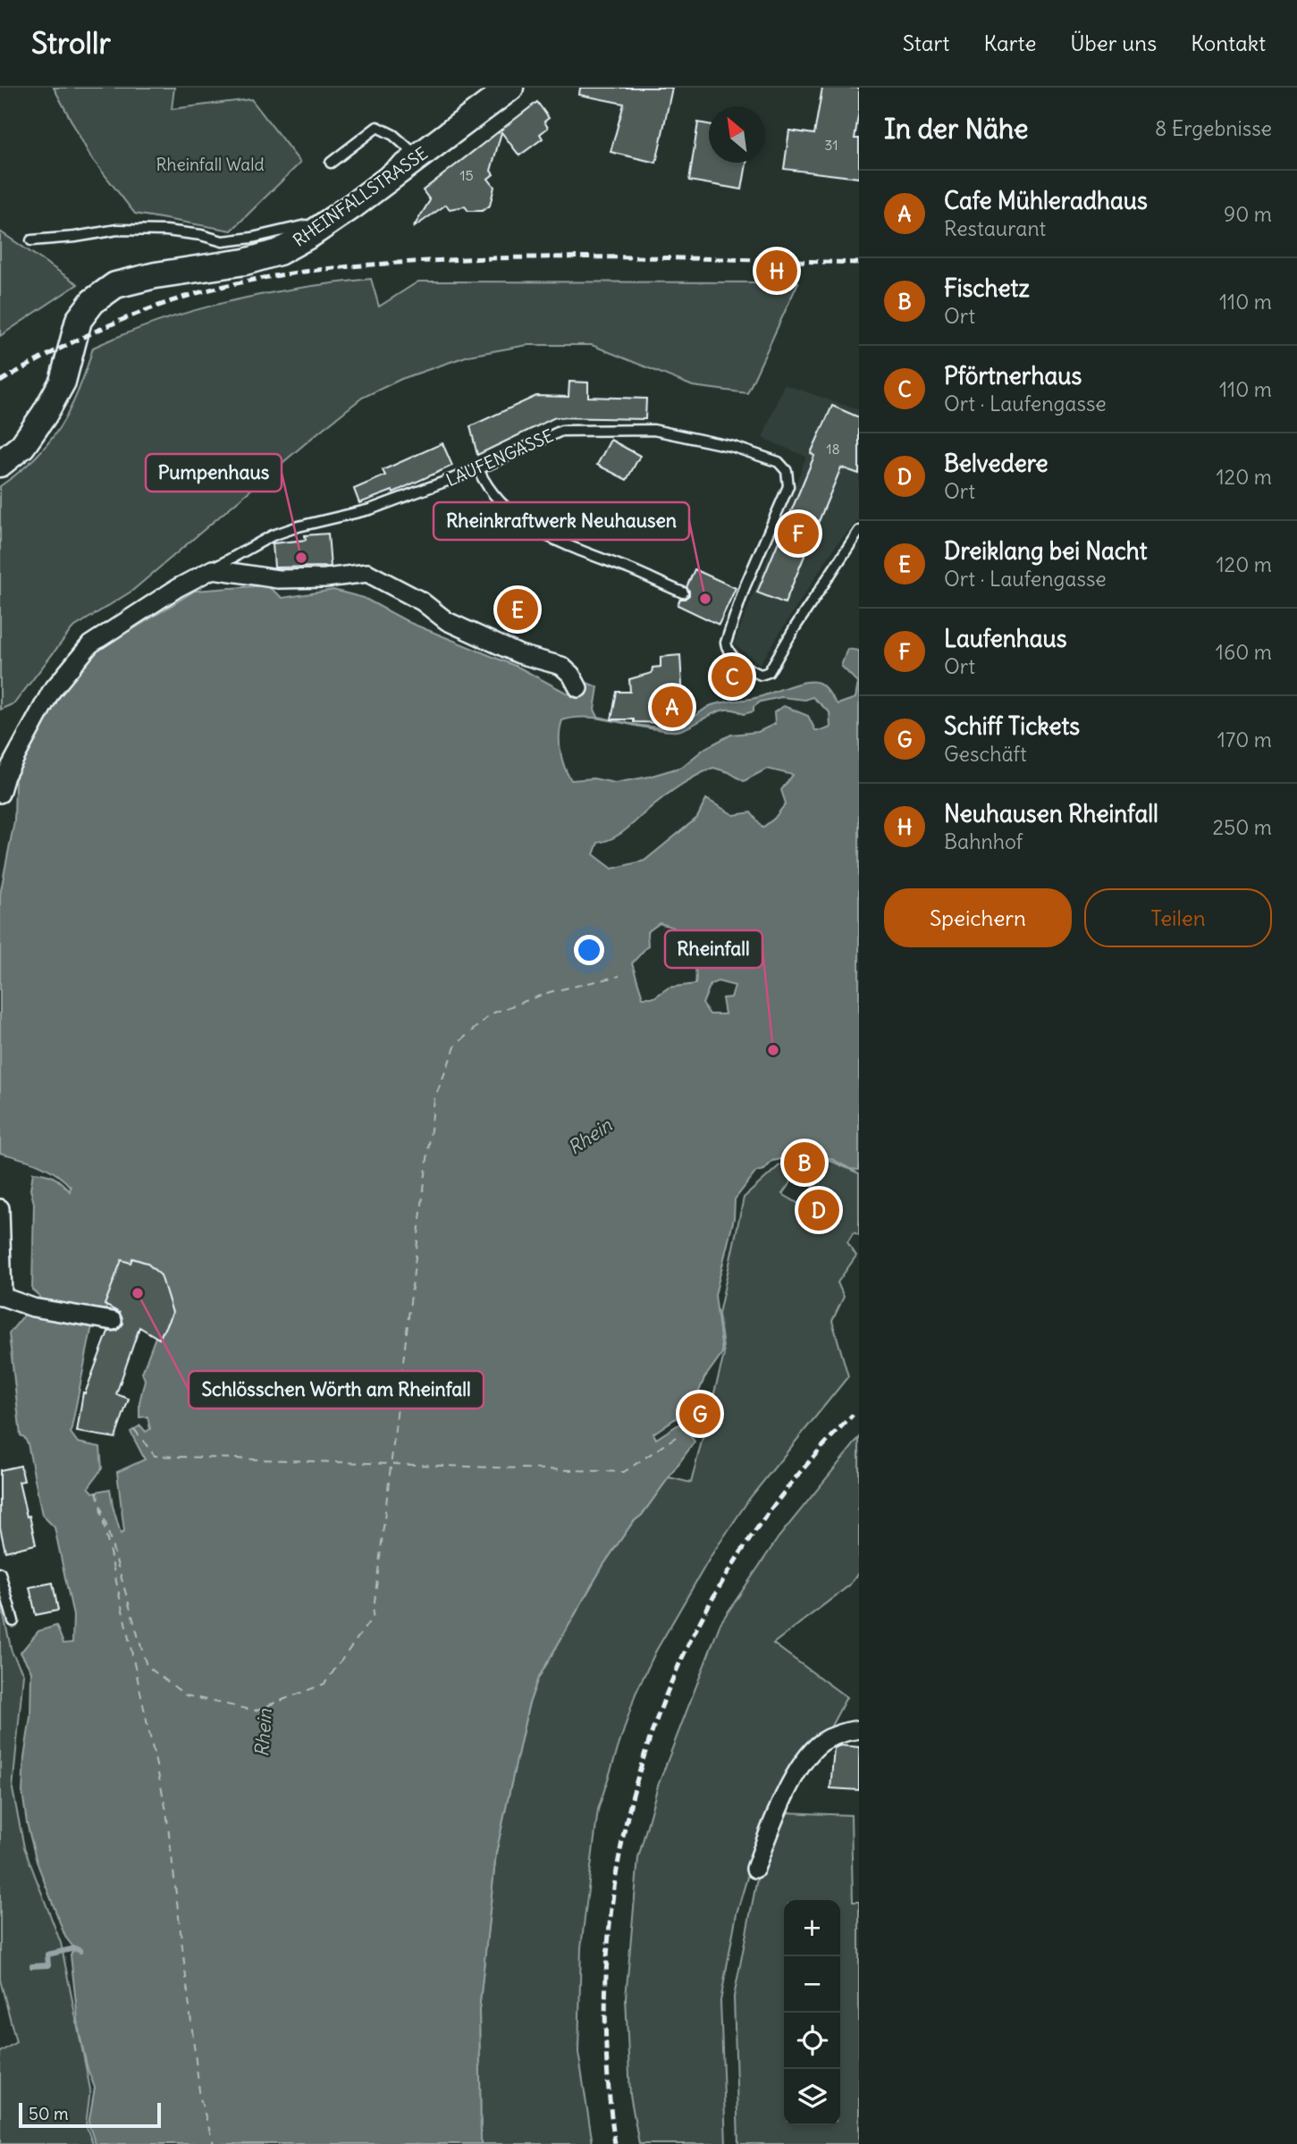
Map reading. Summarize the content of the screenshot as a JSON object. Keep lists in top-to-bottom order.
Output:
{
  "streets": {
    "street": ["RHEINFALLSTRASSE"],
    "lane": ["LAUFENGASSE"]
  },
  "water": ["Rhein"],
  "parks": ["Rheinfall Wald"],
  "places": [
    "Pumpenhaus",
    "Rheinkraftwerk Neuhausen",
    "Rheinfall",
    "Schlösschen Wörth am Rheinfall"
  ],
  "house_numbers": ["31", "15", "18"],
  "scale_bar": "50 m",
  "north": "top left",
  "page": {
    "header": "Strollr",
    "nav": [
      "Start",
      "Karte",
      "Über uns",
      "Kontakt"
    ],
    "heading": ["In der Nähe", "8 Ergebnisse"],
    "list": [
      {
        "mark": "A",
        "name": "Cafe Mühleradhaus",
        "note": "Restaurant",
        "value": "90 m"
      },
      {
        "mark": "B",
        "name": "Fischetz",
        "note": "Ort",
        "value": "110 m"
      },
      {
        "mark": "C",
        "name": "Pförtnerhaus",
        "note": "Ort · Laufengasse",
        "value": "110 m"
      },
      {
        "mark": "D",
        "name": "Belvedere",
        "note": "Ort",
        "value": "120 m"
      },
      {
        "mark": "E",
        "name": "Dreiklang bei Nacht",
        "note": "Ort · Laufengasse",
        "value": "120 m"
      },
      {
        "mark": "F",
        "name": "Laufenhaus",
        "note": "Ort",
        "value": "160 m"
      },
      {
        "mark": "G",
        "name": "Schiff Tickets",
        "note": "Geschäft",
        "value": "170 m"
      },
      {
        "mark": "H",
        "name": "Neuhausen Rheinfall",
        "note": "Bahnhof",
        "value": "250 m"
      }
    ],
    "pins": [
      "H",
      "F",
      "E",
      "C",
      "A",
      "B",
      "D",
      "G"
    ],
    "buttons": ["Speichern", "Teilen"],
    "map_buttons": ["+", "−"],
    "scale": "50 m"
  }
}
